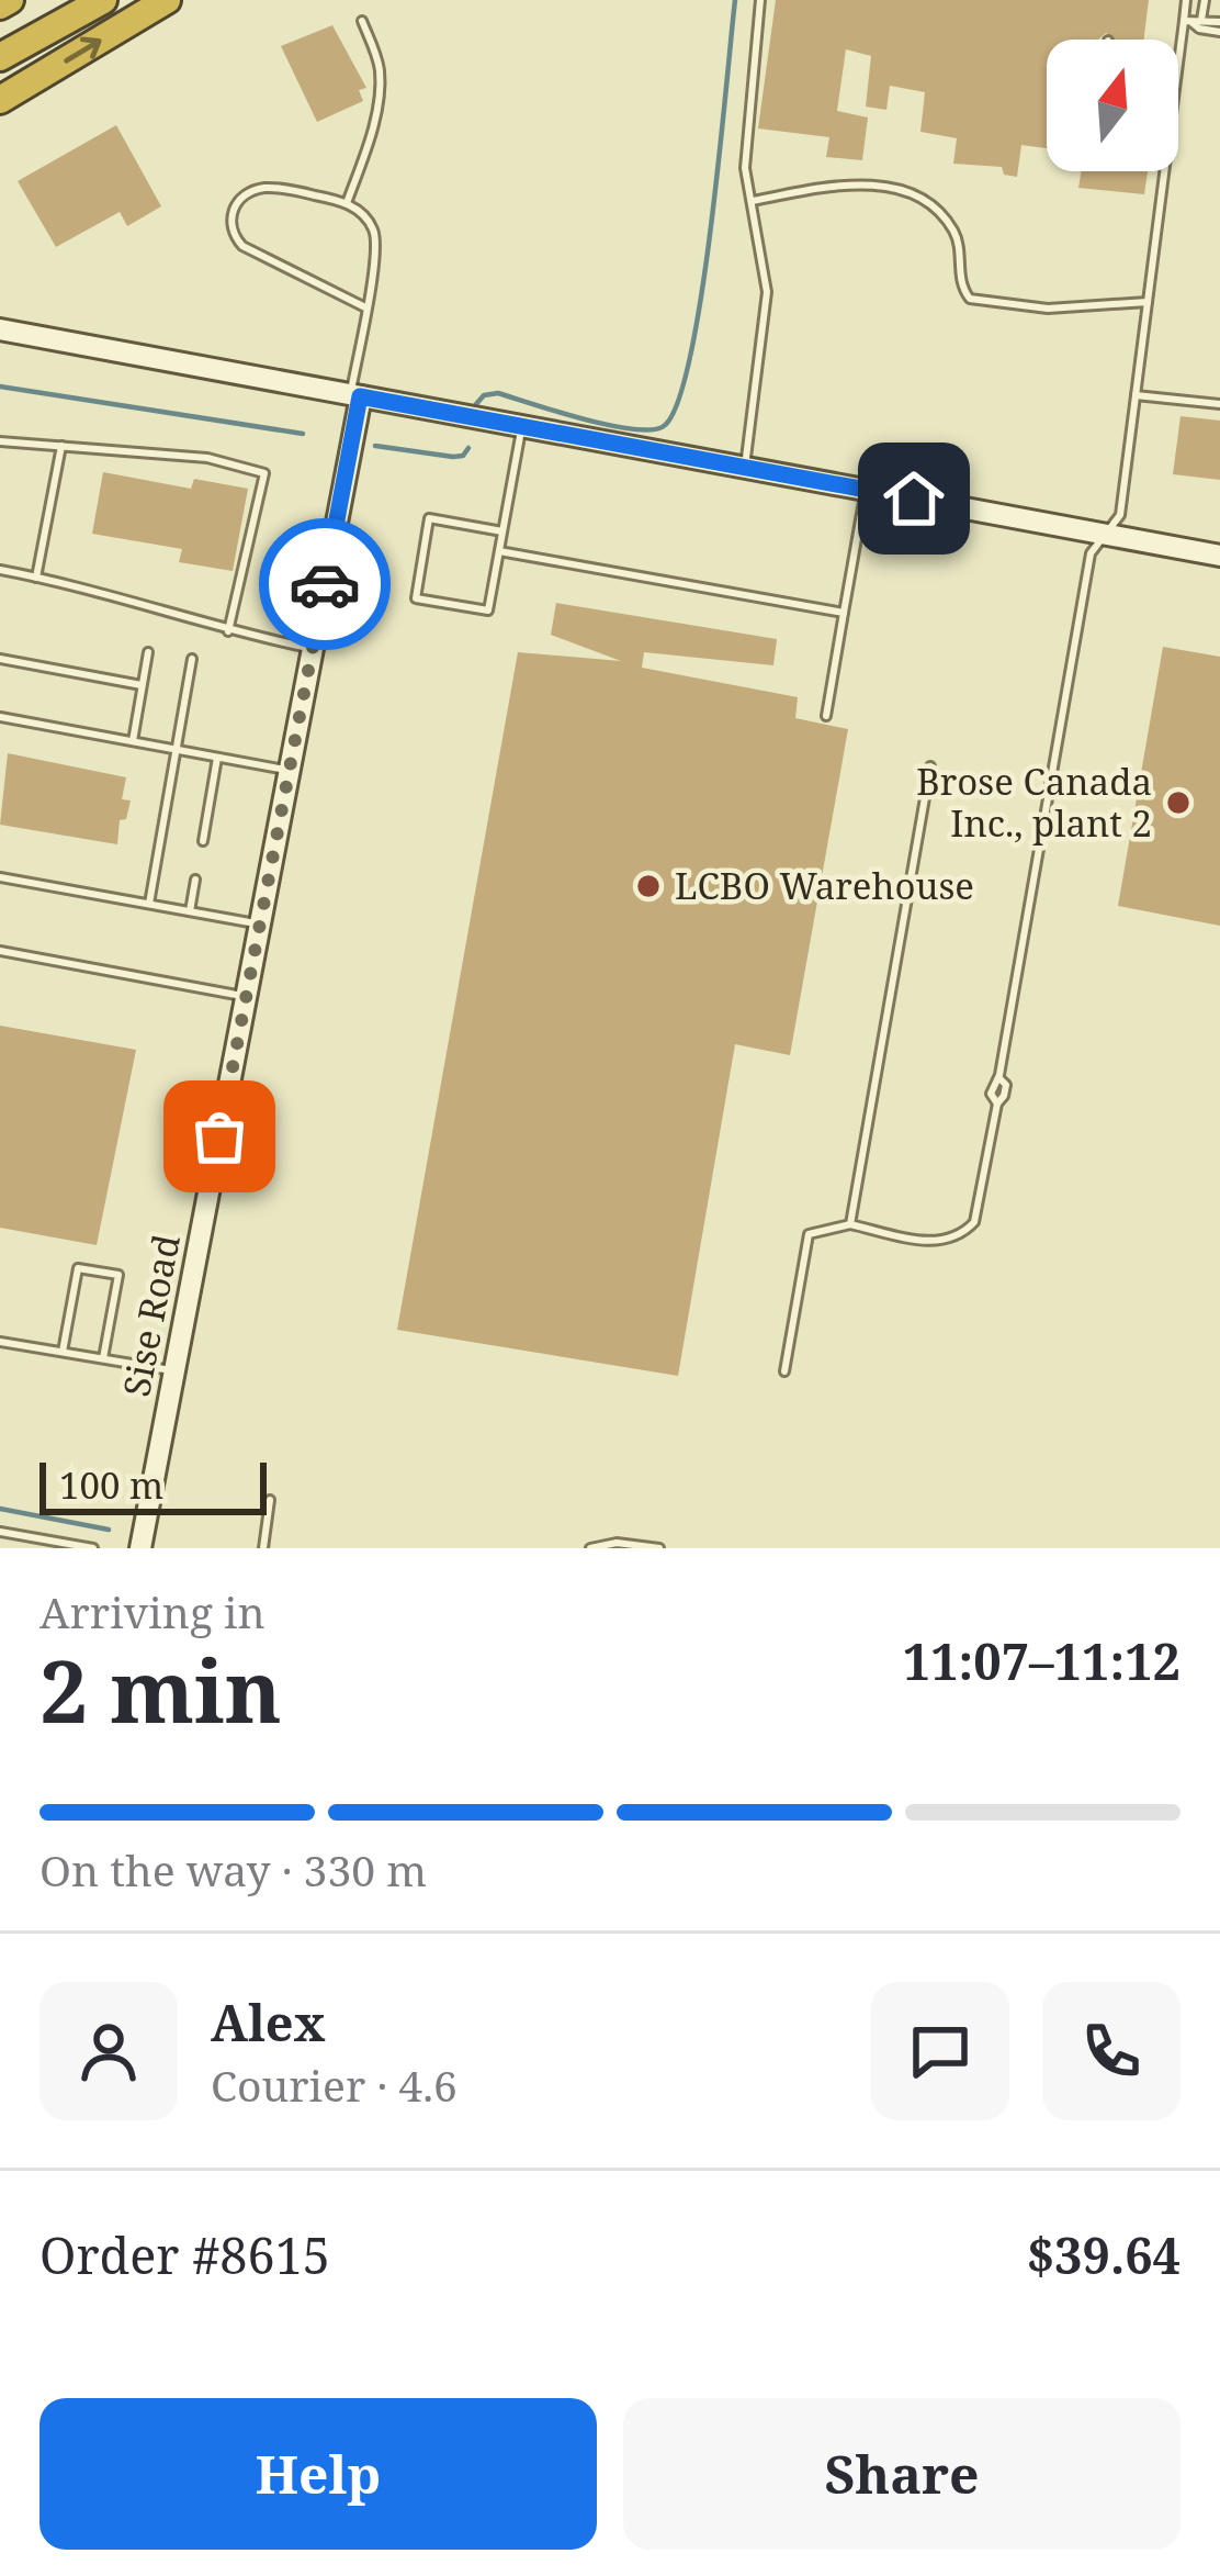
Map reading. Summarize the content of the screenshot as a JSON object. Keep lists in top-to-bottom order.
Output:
{
  "streets": {
    "main road": ["Sise Road"]
  },
  "places": ["Brose Canada Inc., plant 2", "LCBO Warehouse"],
  "scale_bar": "100 m",
  "north": "top",
  "page": {
    "scale": "100 m",
    "heading": ["2 min", "Arriving in", "11:07–11:12"],
    "panel": [
      "Alex",
      "Courier · 4.6",
      "Order #8615",
      "$39.64"
    ],
    "bar": "On the way · 330 m",
    "buttons": ["Help", "Share"]
  }
}
